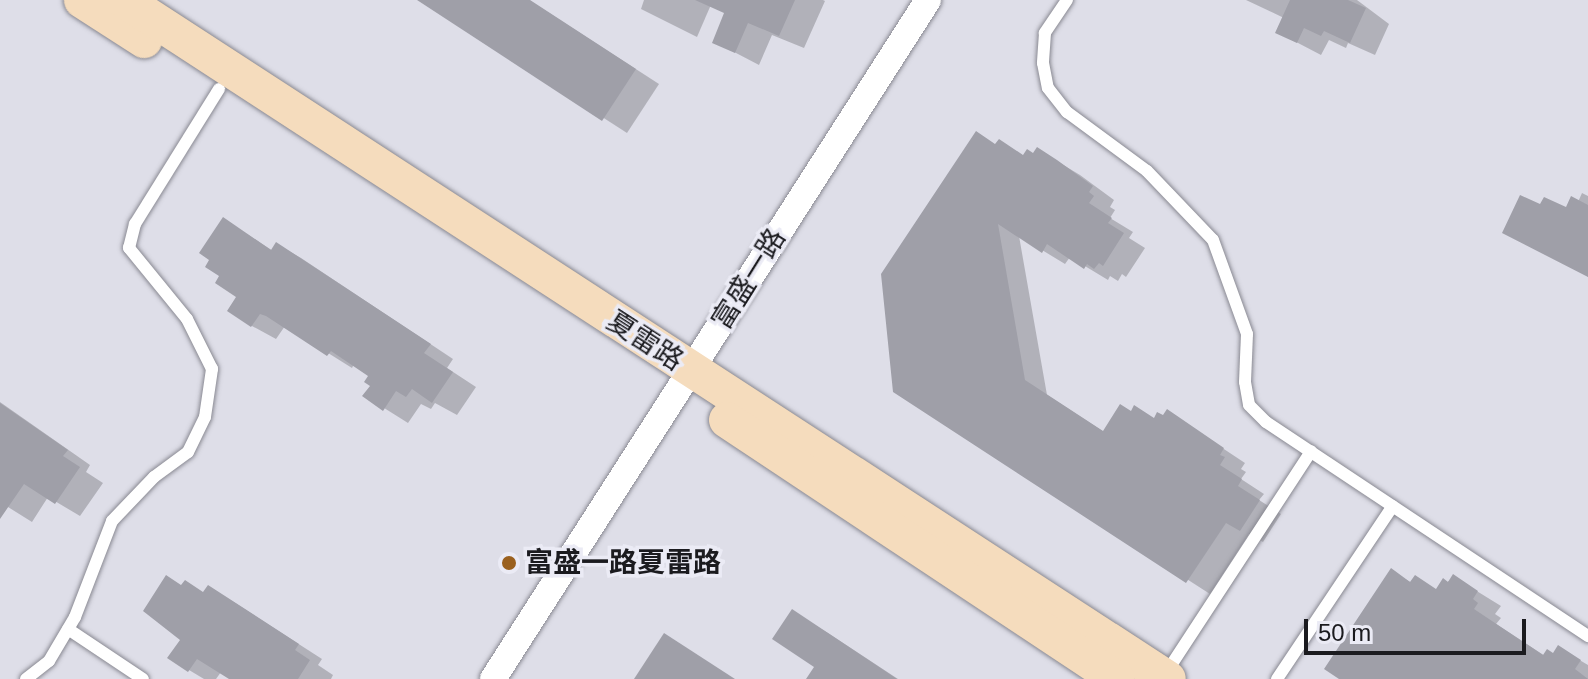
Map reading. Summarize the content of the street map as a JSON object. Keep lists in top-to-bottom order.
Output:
{
  "streets": {
    "street": ["富盛一路", "夏雷路"]
  },
  "crossings": [
    ["富盛一路", "夏雷路"]
  ],
  "places": ["富盛一路夏雷路"],
  "scale_bar": "50 m"
}
